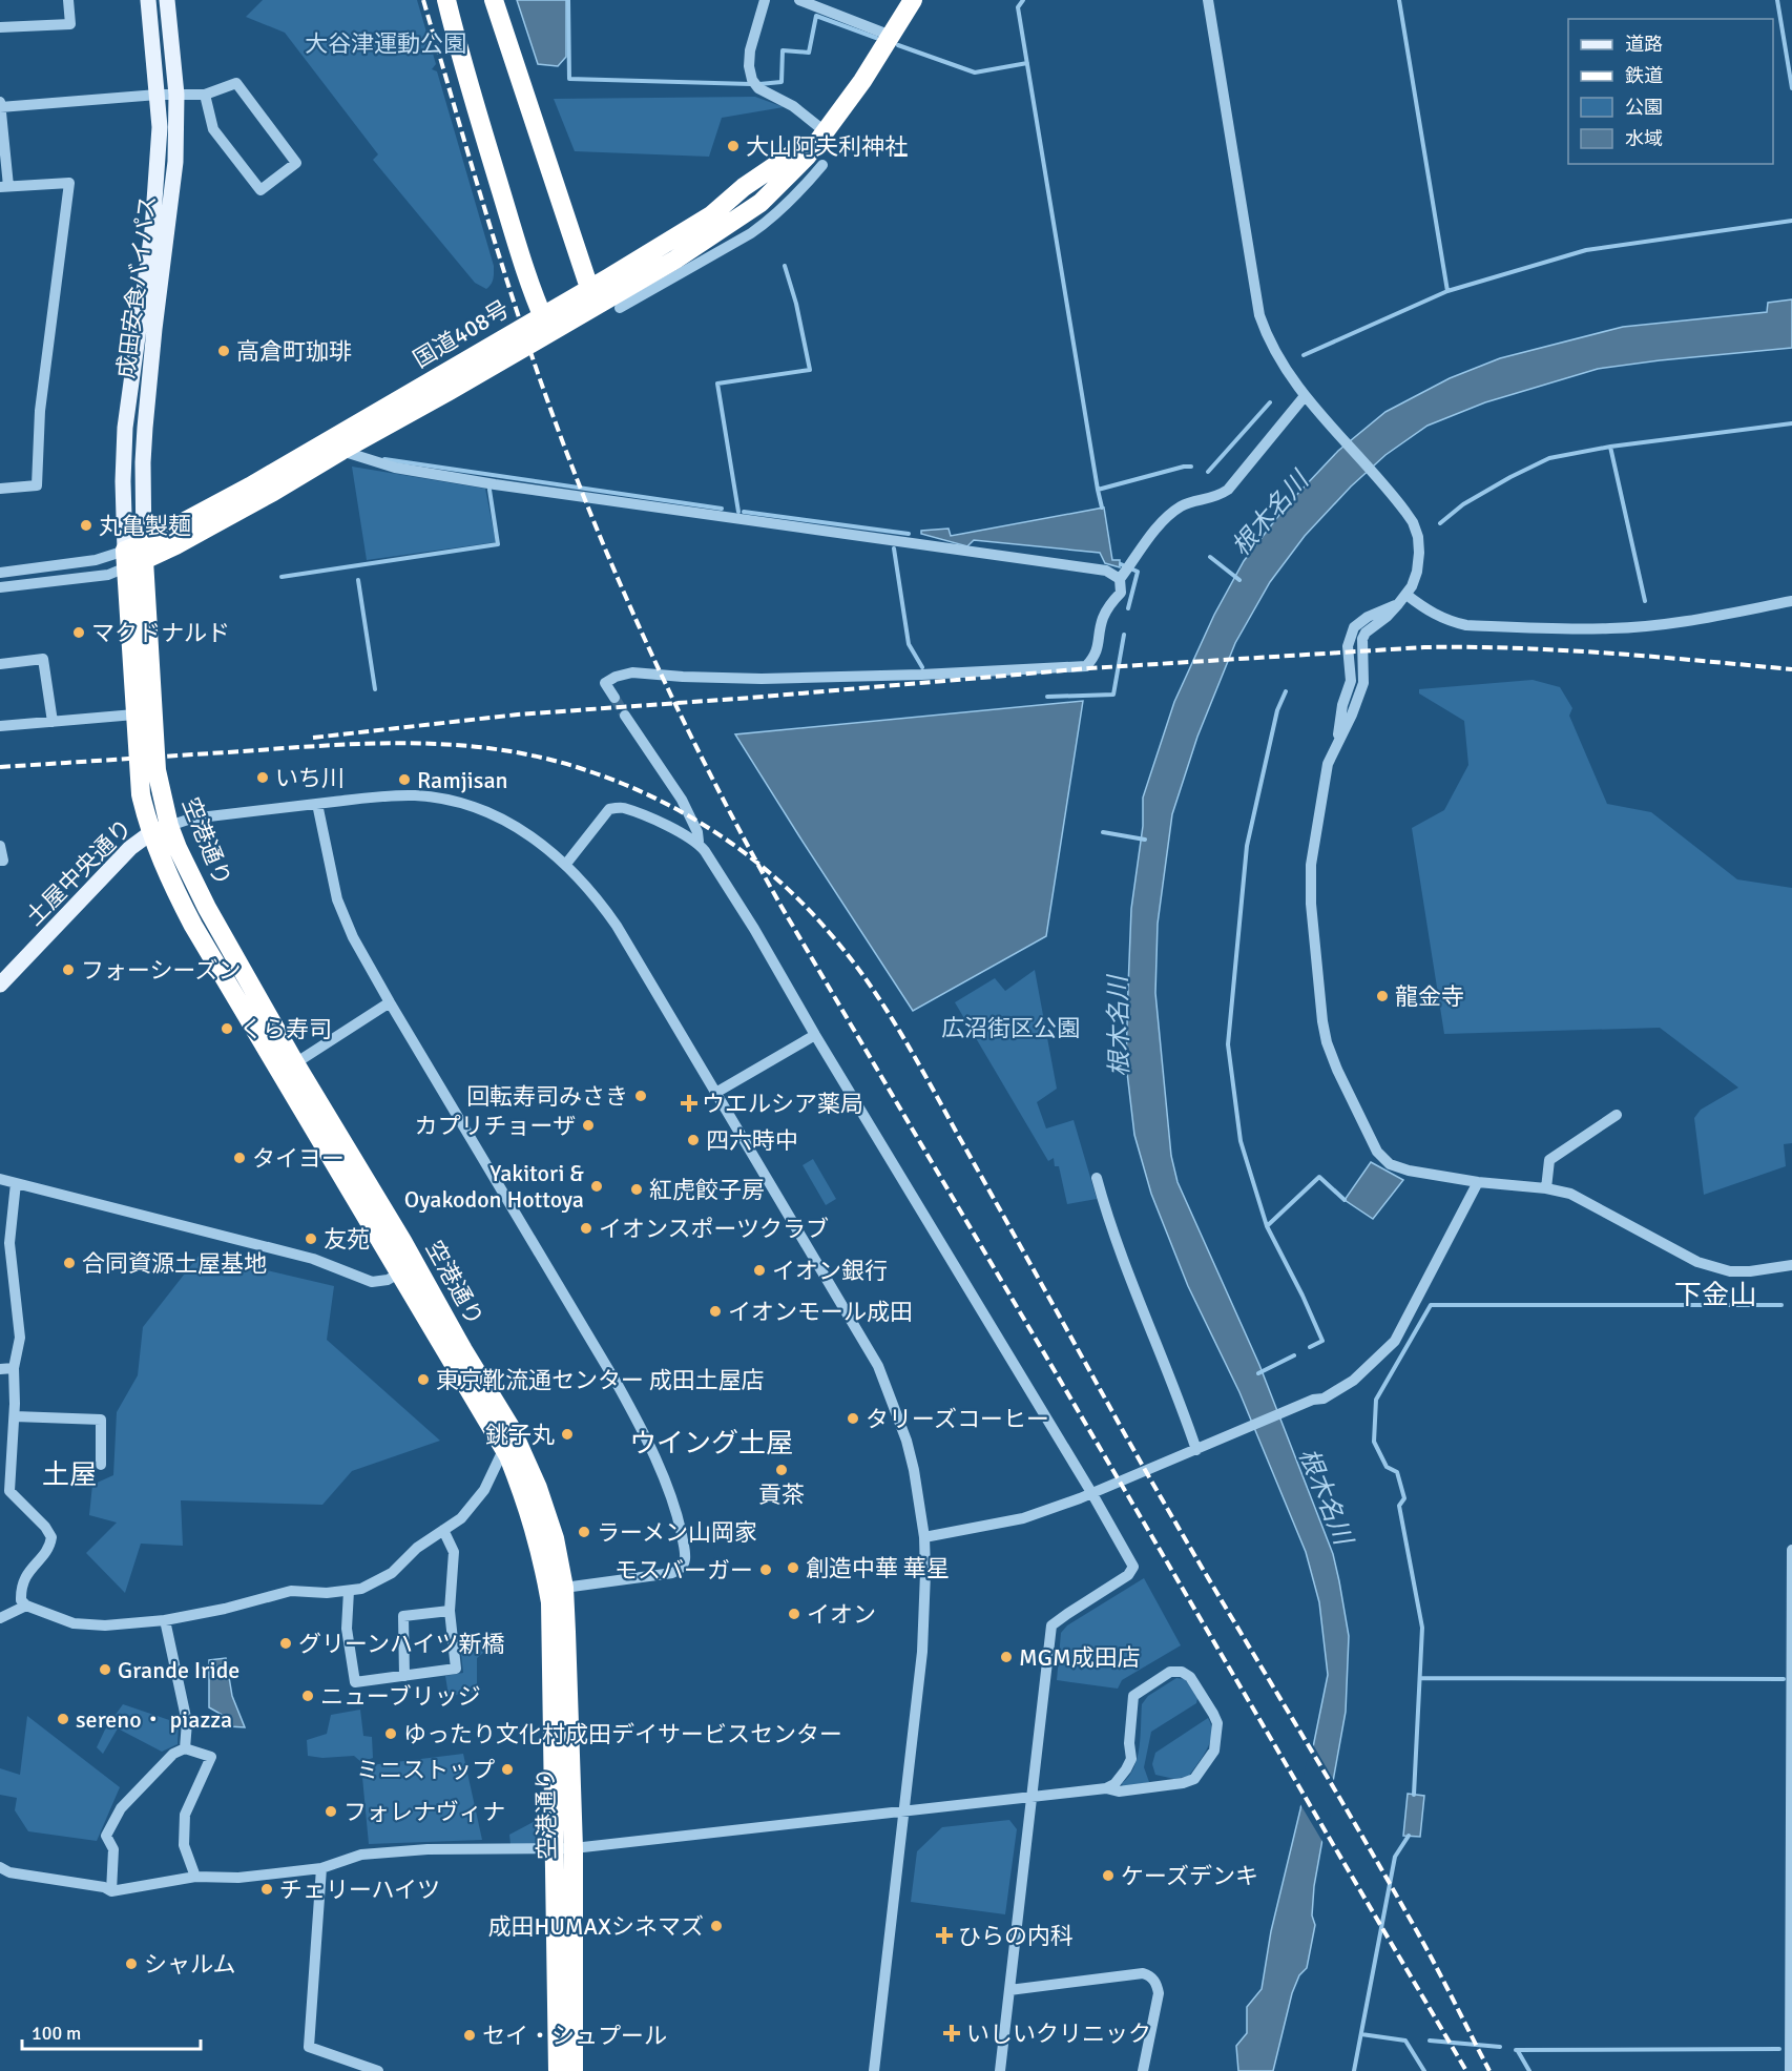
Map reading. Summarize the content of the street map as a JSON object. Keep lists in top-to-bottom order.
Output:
{
  "streets": {
    "highway": ["国道408号", "空港通り"],
    "main road": ["成田安食バイパス", "土屋中央通り"]
  },
  "crossings": [
    ["成田安食バイパス", "国道408号"],
    ["成田安食バイパス", "空港通り"],
    ["国道408号", "空港通り"],
    ["空港通り", "土屋中央通り"]
  ],
  "districts": ["下金山", "ウイング土屋", "土屋"],
  "water": ["根木名川"],
  "parks": ["大谷津運動公園", "広沼街区公園"],
  "places": {
    "other": [
      "大山阿夫利神社",
      "高倉町珈琲",
      "丸亀製麺",
      "マクドナルド",
      "いち川",
      "Ramjisan",
      "フォーシーズン",
      "龍金寺",
      "くら寿司",
      "回転寿司みさき",
      "カプリチョーザ",
      "四六時中",
      "タイヨー",
      "Yakitori & Oyakodon Hottoya",
      "紅虎餃子房",
      "イオンスポーツクラブ",
      "友苑",
      "合同資源土屋基地",
      "イオン銀行",
      "イオンモール成田",
      "東京靴流通センター 成田土屋店",
      "タリーズコーヒー",
      "銚子丸",
      "貢茶",
      "ラーメン山岡家",
      "創造中華 華星",
      "モスバーガー",
      "イオン",
      "グリーンハイツ新橋",
      "MGM成田店",
      "Grande Iride",
      "ニューブリッジ",
      "sereno・ piazza",
      "ゆったり文化村成田デイサービスセンター",
      "ミニストップ",
      "フォレナヴィナ",
      "ケーズデンキ",
      "チェリーハイツ",
      "成田HUMAXシネマズ",
      "シャルム",
      "セイ・シュプール"
    ],
    "health": ["ウエルシア薬局", "ひらの内科", "いしいクリニック"]
  },
  "legend": [
    "道路",
    "鉄道",
    "公園",
    "水域"
  ],
  "scale_bar": "100 m"
}
